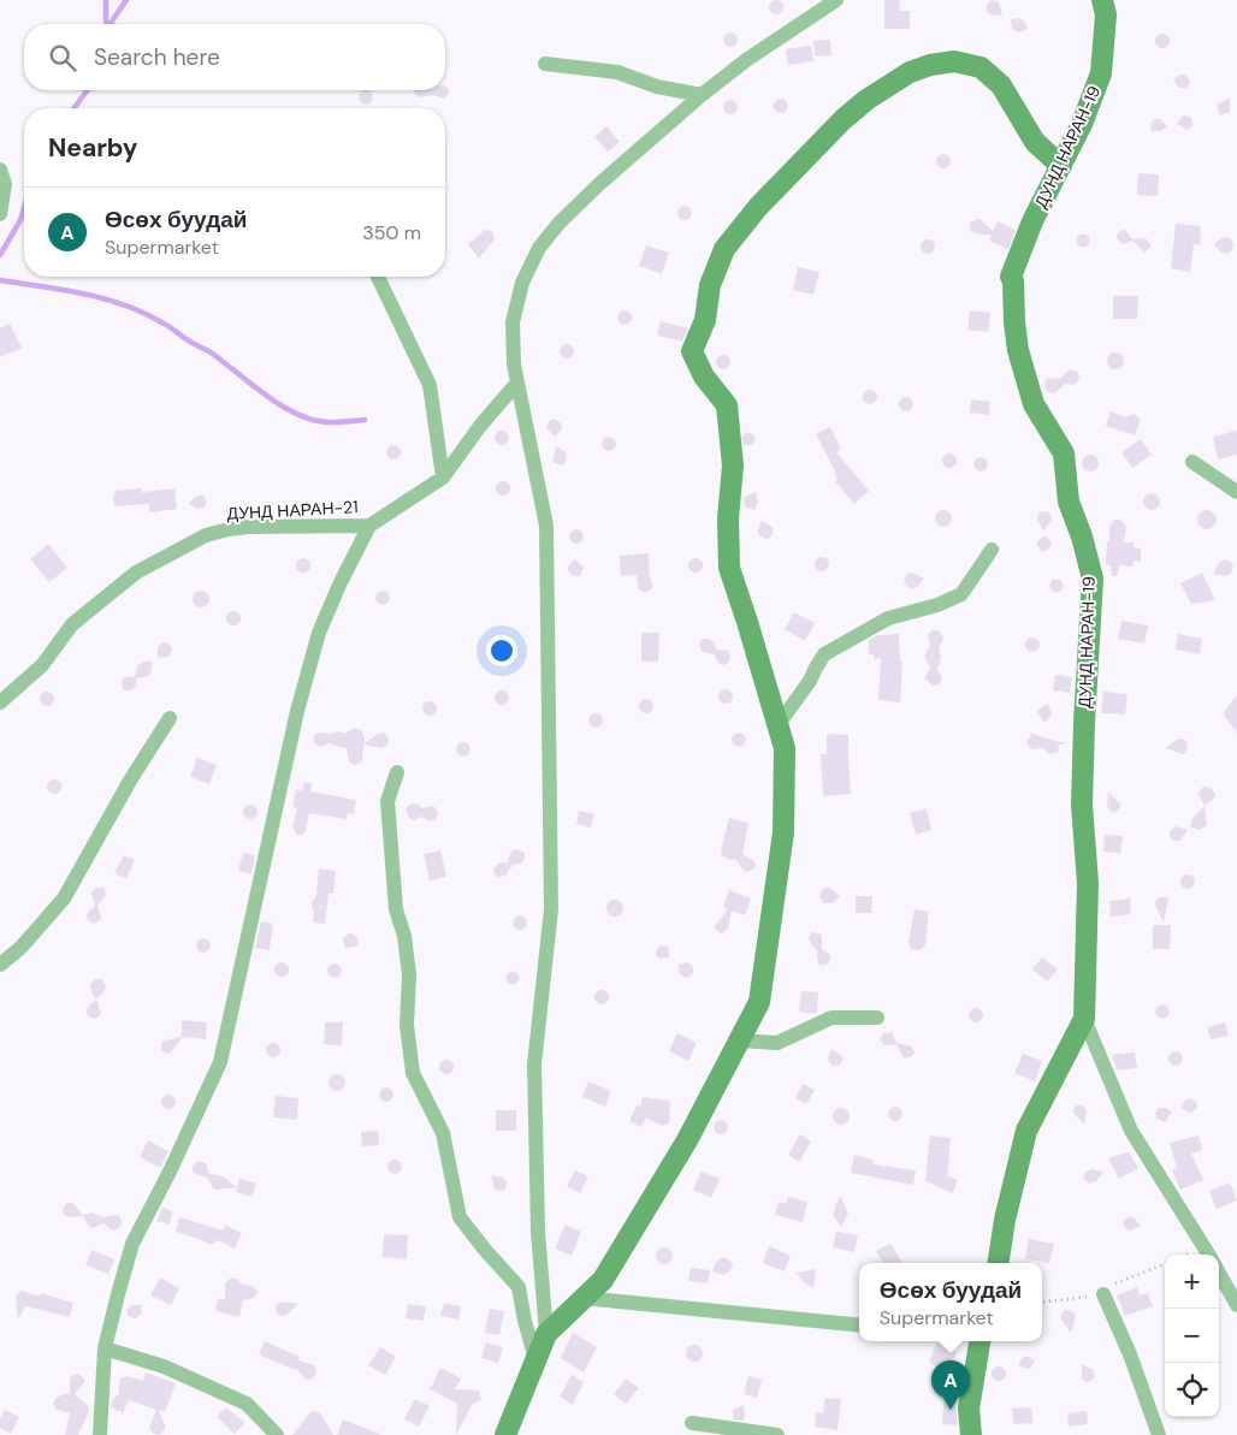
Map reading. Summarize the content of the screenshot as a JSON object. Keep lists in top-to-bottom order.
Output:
{
  "streets": {
    "street": ["ДУНД НАРАН-19", "ДУНД НАРАН-21"]
  },
  "page": {
    "search": "Search here",
    "heading": "Nearby",
    "list": [
      {
        "mark": "A",
        "name": "Өсөх буудай",
        "note": "Supermarket",
        "value": "350 m"
      }
    ],
    "map_buttons": ["+", "−"],
    "popup": ["Өсөх буудай", "Supermarket"],
    "pins": "A"
  }
}
